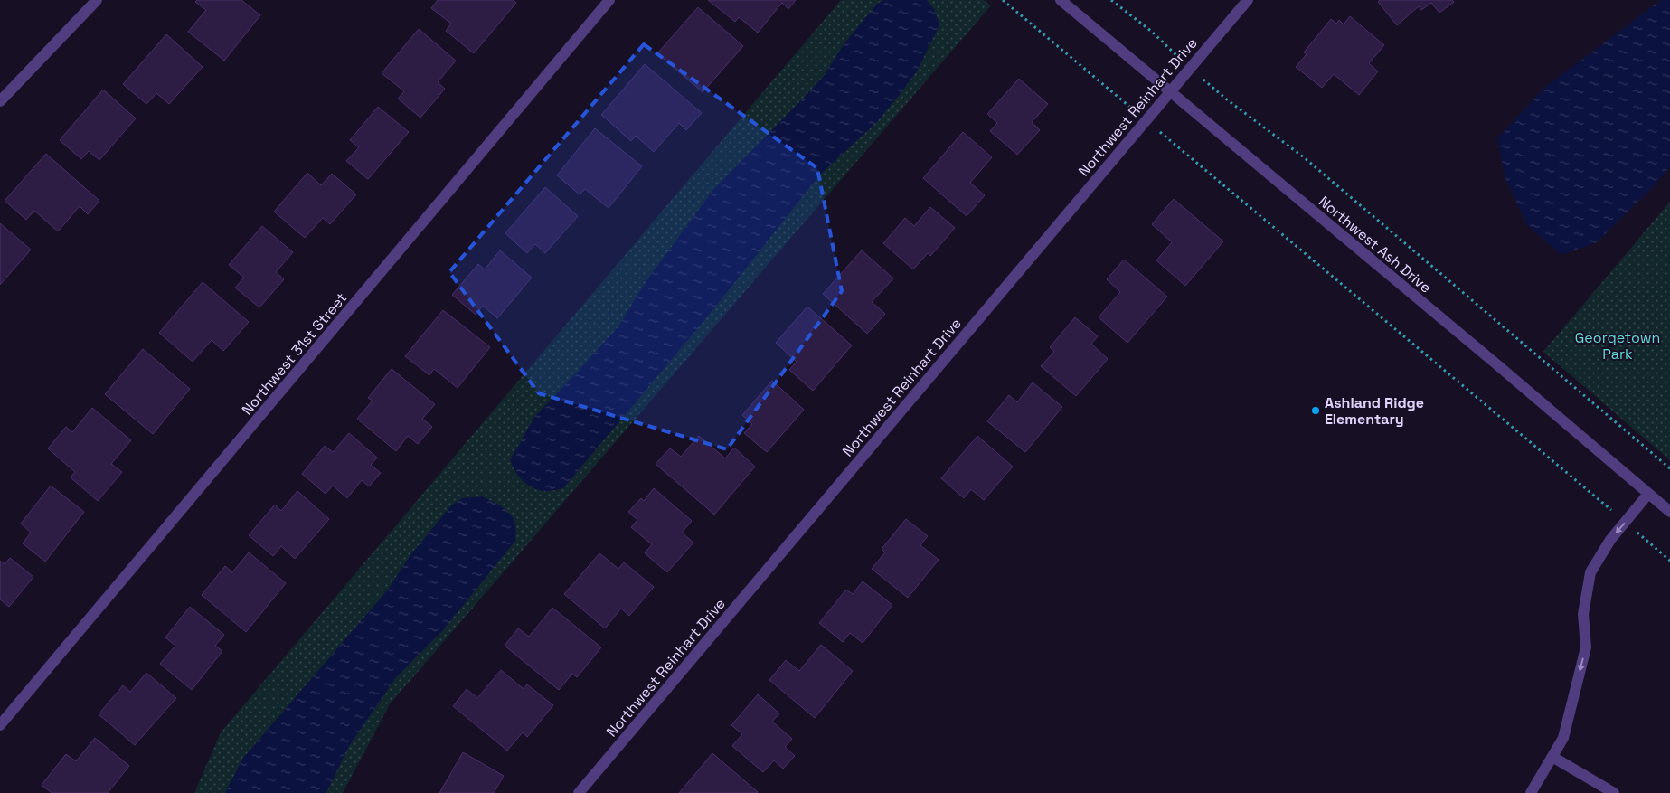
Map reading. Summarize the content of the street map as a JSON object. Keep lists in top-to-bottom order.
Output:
{
  "streets": {
    "street": ["Northwest Reinhart Drive", "Northwest Ash Drive", "Northwest 31st Street"]
  },
  "crossings": [
    ["Northwest Reinhart Drive", "Northwest Ash Drive"]
  ],
  "parks": ["Georgetown Park"],
  "places": ["Ashland Ridge Elementary"]
}
